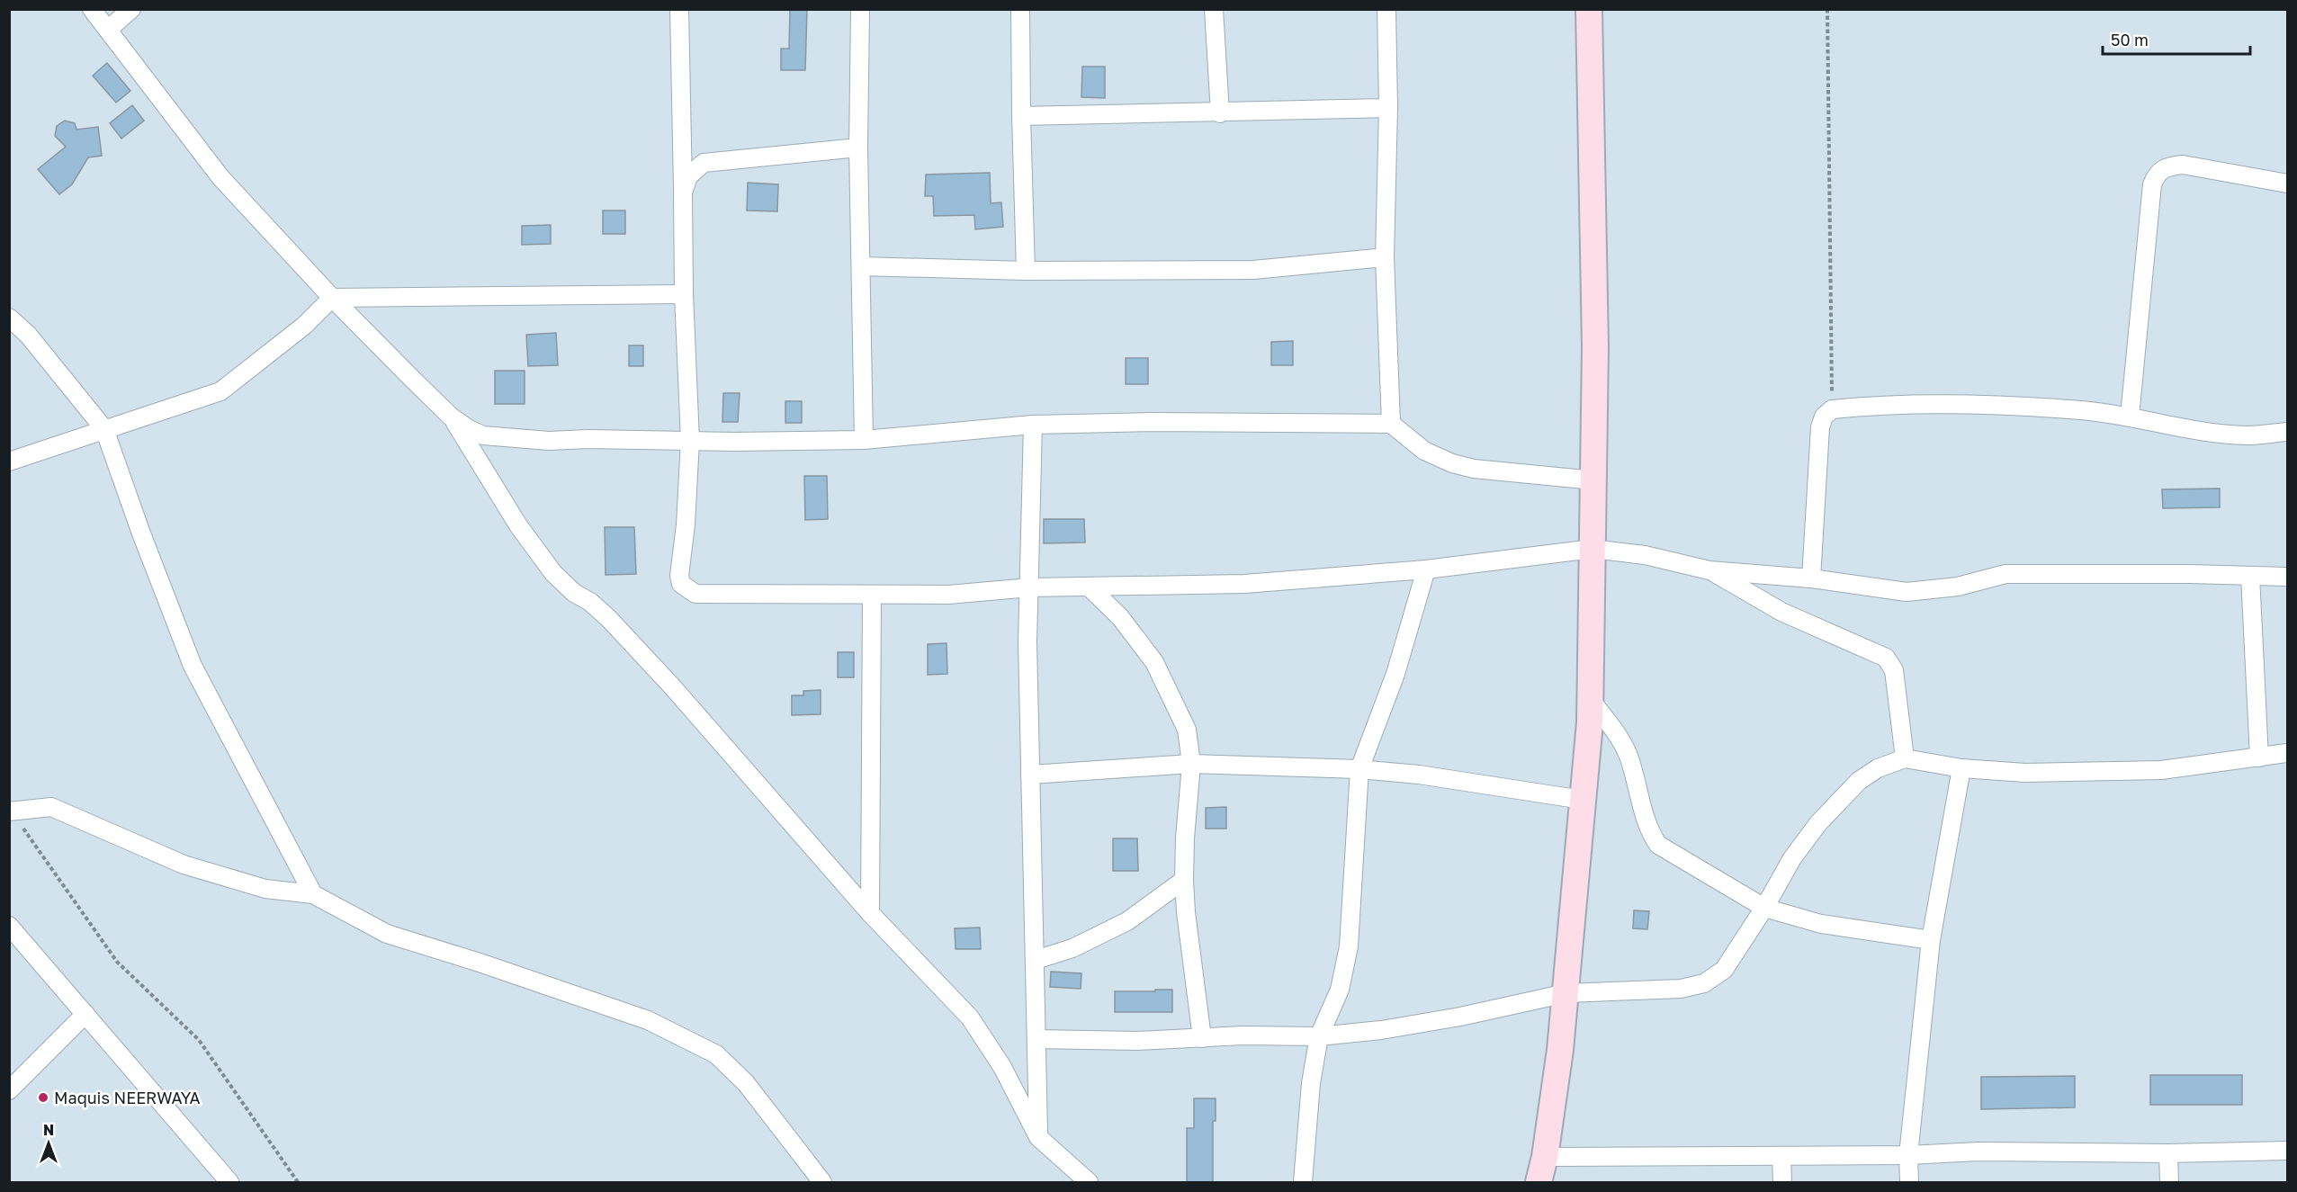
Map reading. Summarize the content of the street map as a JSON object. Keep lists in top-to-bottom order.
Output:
{
  "places": ["Maquis NEERWAYA"],
  "scale_bar": "50 m",
  "north": "top"
}
